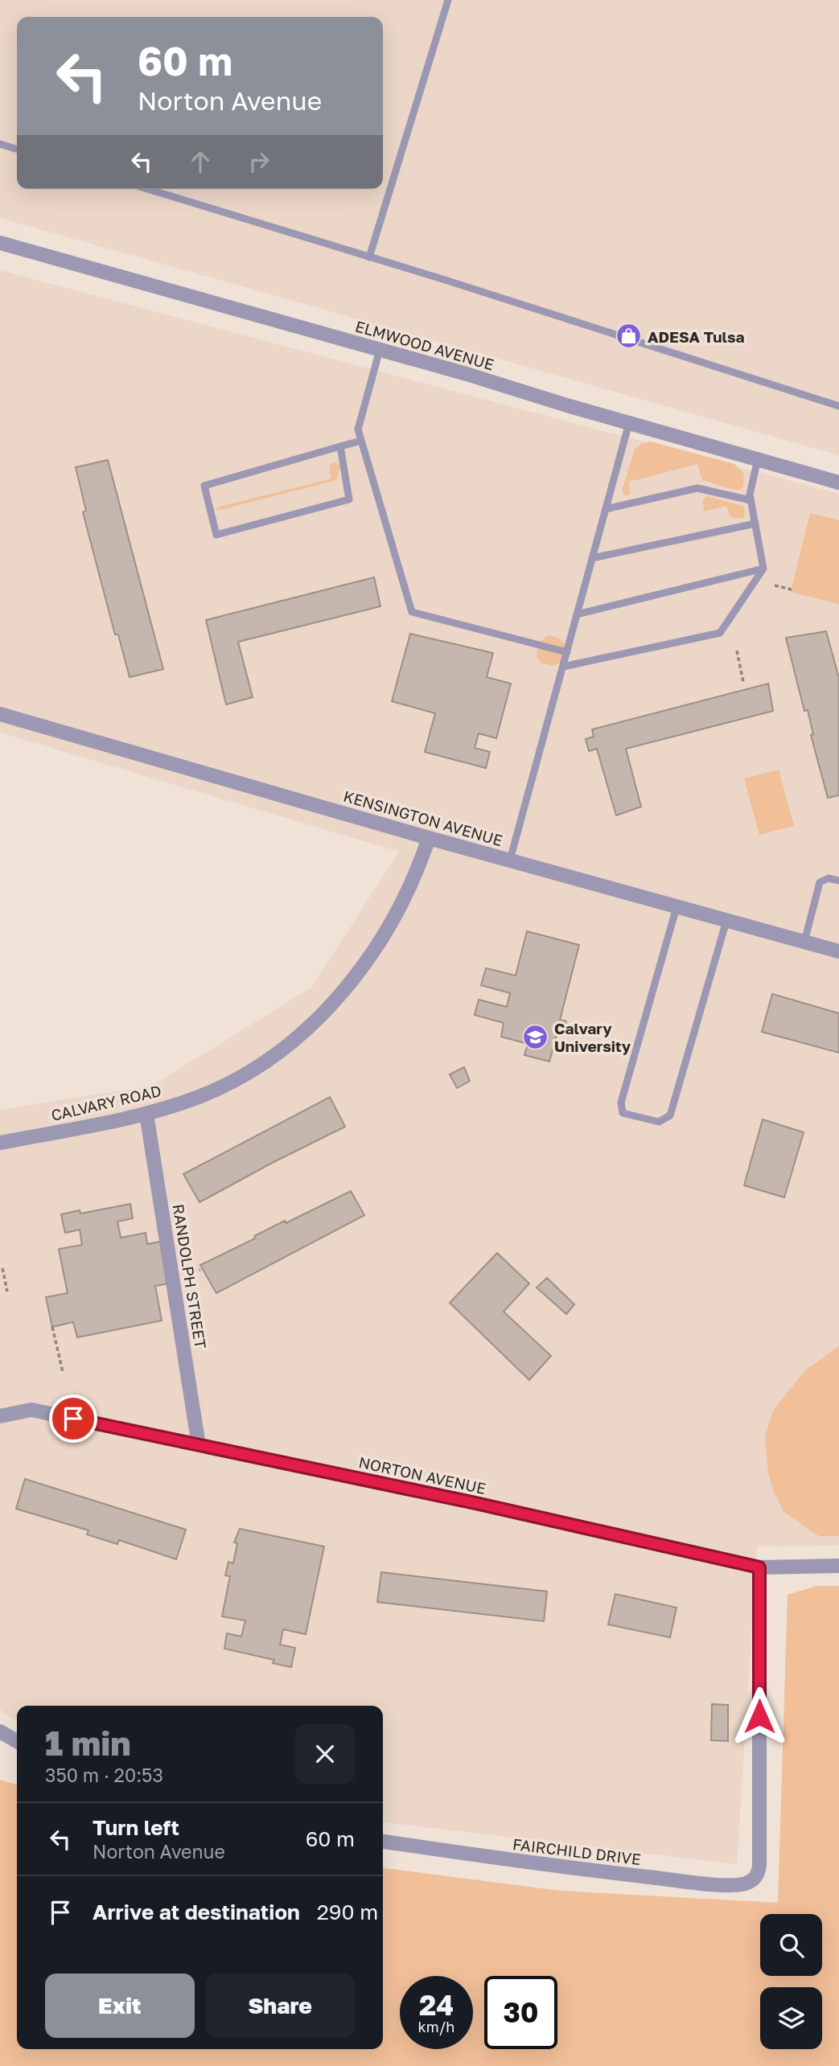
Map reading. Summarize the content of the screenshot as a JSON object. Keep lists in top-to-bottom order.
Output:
{
  "streets": {
    "street": [
      "ELMWOOD AVENUE",
      "KENSINGTON AVENUE",
      "CALVARY ROAD",
      "RANDOLPH STREET",
      "NORTON AVENUE",
      "FAIRCHILD DRIVE"
    ]
  },
  "crossings": [
    ["KENSINGTON AVENUE", "CALVARY ROAD"],
    ["CALVARY ROAD", "RANDOLPH STREET"],
    ["RANDOLPH STREET", "NORTON AVENUE"],
    ["NORTON AVENUE", "FAIRCHILD DRIVE"]
  ],
  "places": {
    "shop": ["ADESA Tulsa"],
    "school or university": ["Calvary University"]
  },
  "page": {
    "turn": ["60 m", "Norton Avenue"],
    "heading": ["1 min", "350 m · 20:53"],
    "list": [
      {
        "name": "Turn left",
        "note": "Norton Avenue",
        "value": "60 m"
      },
      {
        "name": "Arrive at destination",
        "value": "290 m"
      }
    ],
    "buttons": ["Exit", "Share"],
    "speed": "24 km/h",
    "limit": "30"
  }
}
